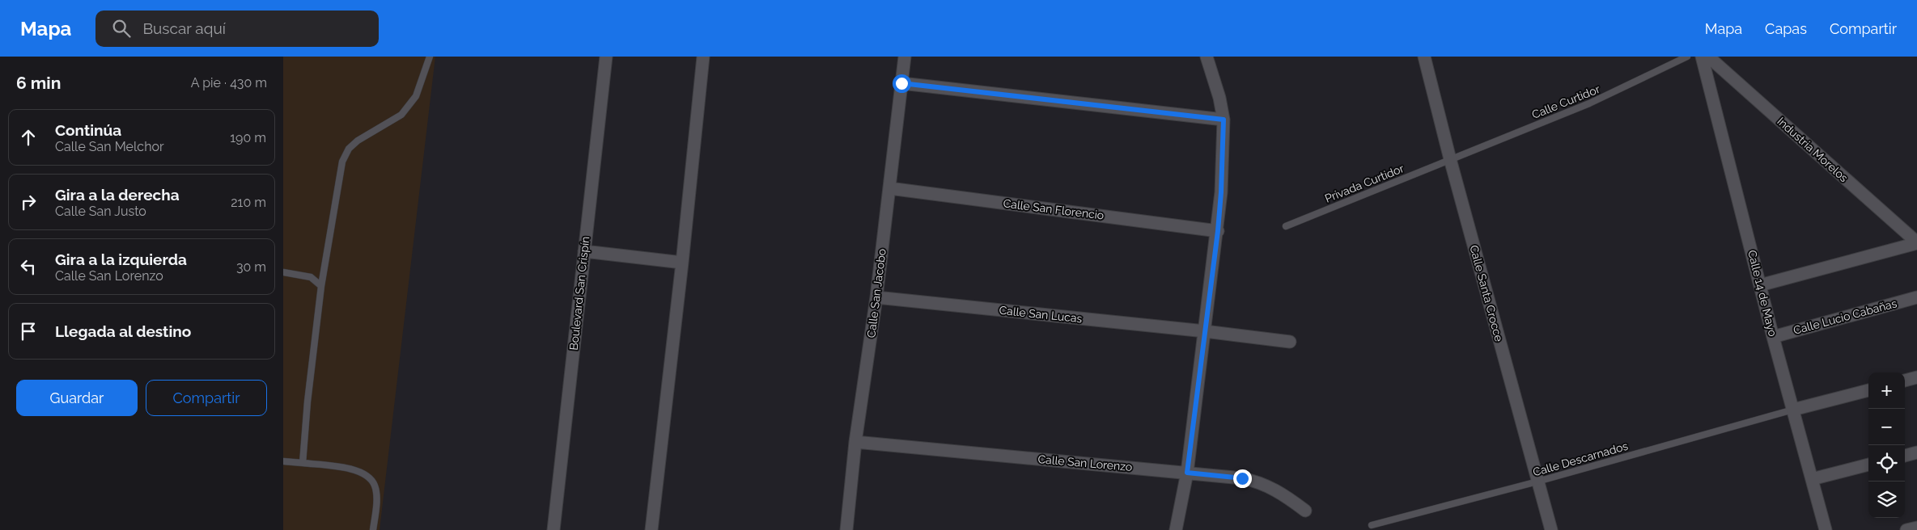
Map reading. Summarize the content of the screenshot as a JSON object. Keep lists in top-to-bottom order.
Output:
{
  "streets": {
    "street": [
      "Industria Morelos",
      "Calle San Florencio",
      "Boulevard San Crispín",
      "Calle San Jacobo",
      "Calle Santa Crocce",
      "Calle 14 de Mayo",
      "Calle San Lucas",
      "Calle Lucio Cabañas",
      "Calle San Lorenzo"
    ],
    "lane": ["Calle Curtidor", "Privada Curtidor", "Calle Descarnados"]
  },
  "crossings": [
    ["Calle Curtidor", "Privada Curtidor"],
    ["Calle Curtidor", "Calle Santa Crocce"],
    ["Privada Curtidor", "Calle Santa Crocce"],
    ["Calle San Florencio", "Calle San Jacobo"],
    ["Calle San Jacobo", "Calle San Lucas"],
    ["Calle San Jacobo", "Calle San Lorenzo"],
    ["Calle Santa Crocce", "Calle Descarnados"],
    ["Calle 14 de Mayo", "Calle Lucio Cabañas"],
    ["Calle 14 de Mayo", "Calle Descarnados"]
  ],
  "page": {
    "header": "Mapa",
    "search": "Buscar aquí",
    "nav": ["Mapa", "Capas", "Compartir"],
    "heading": ["6 min", "A pie · 430 m"],
    "list": [
      ["Continúa", "Calle San Melchor", "190 m"],
      ["Gira a la derecha", "Calle San Justo", "210 m"],
      ["Gira a la izquierda", "Calle San Lorenzo", "30 m"],
      "Llegada al destino"
    ],
    "buttons": ["Guardar", "Compartir"],
    "map_buttons": ["+", "−"]
  }
}
